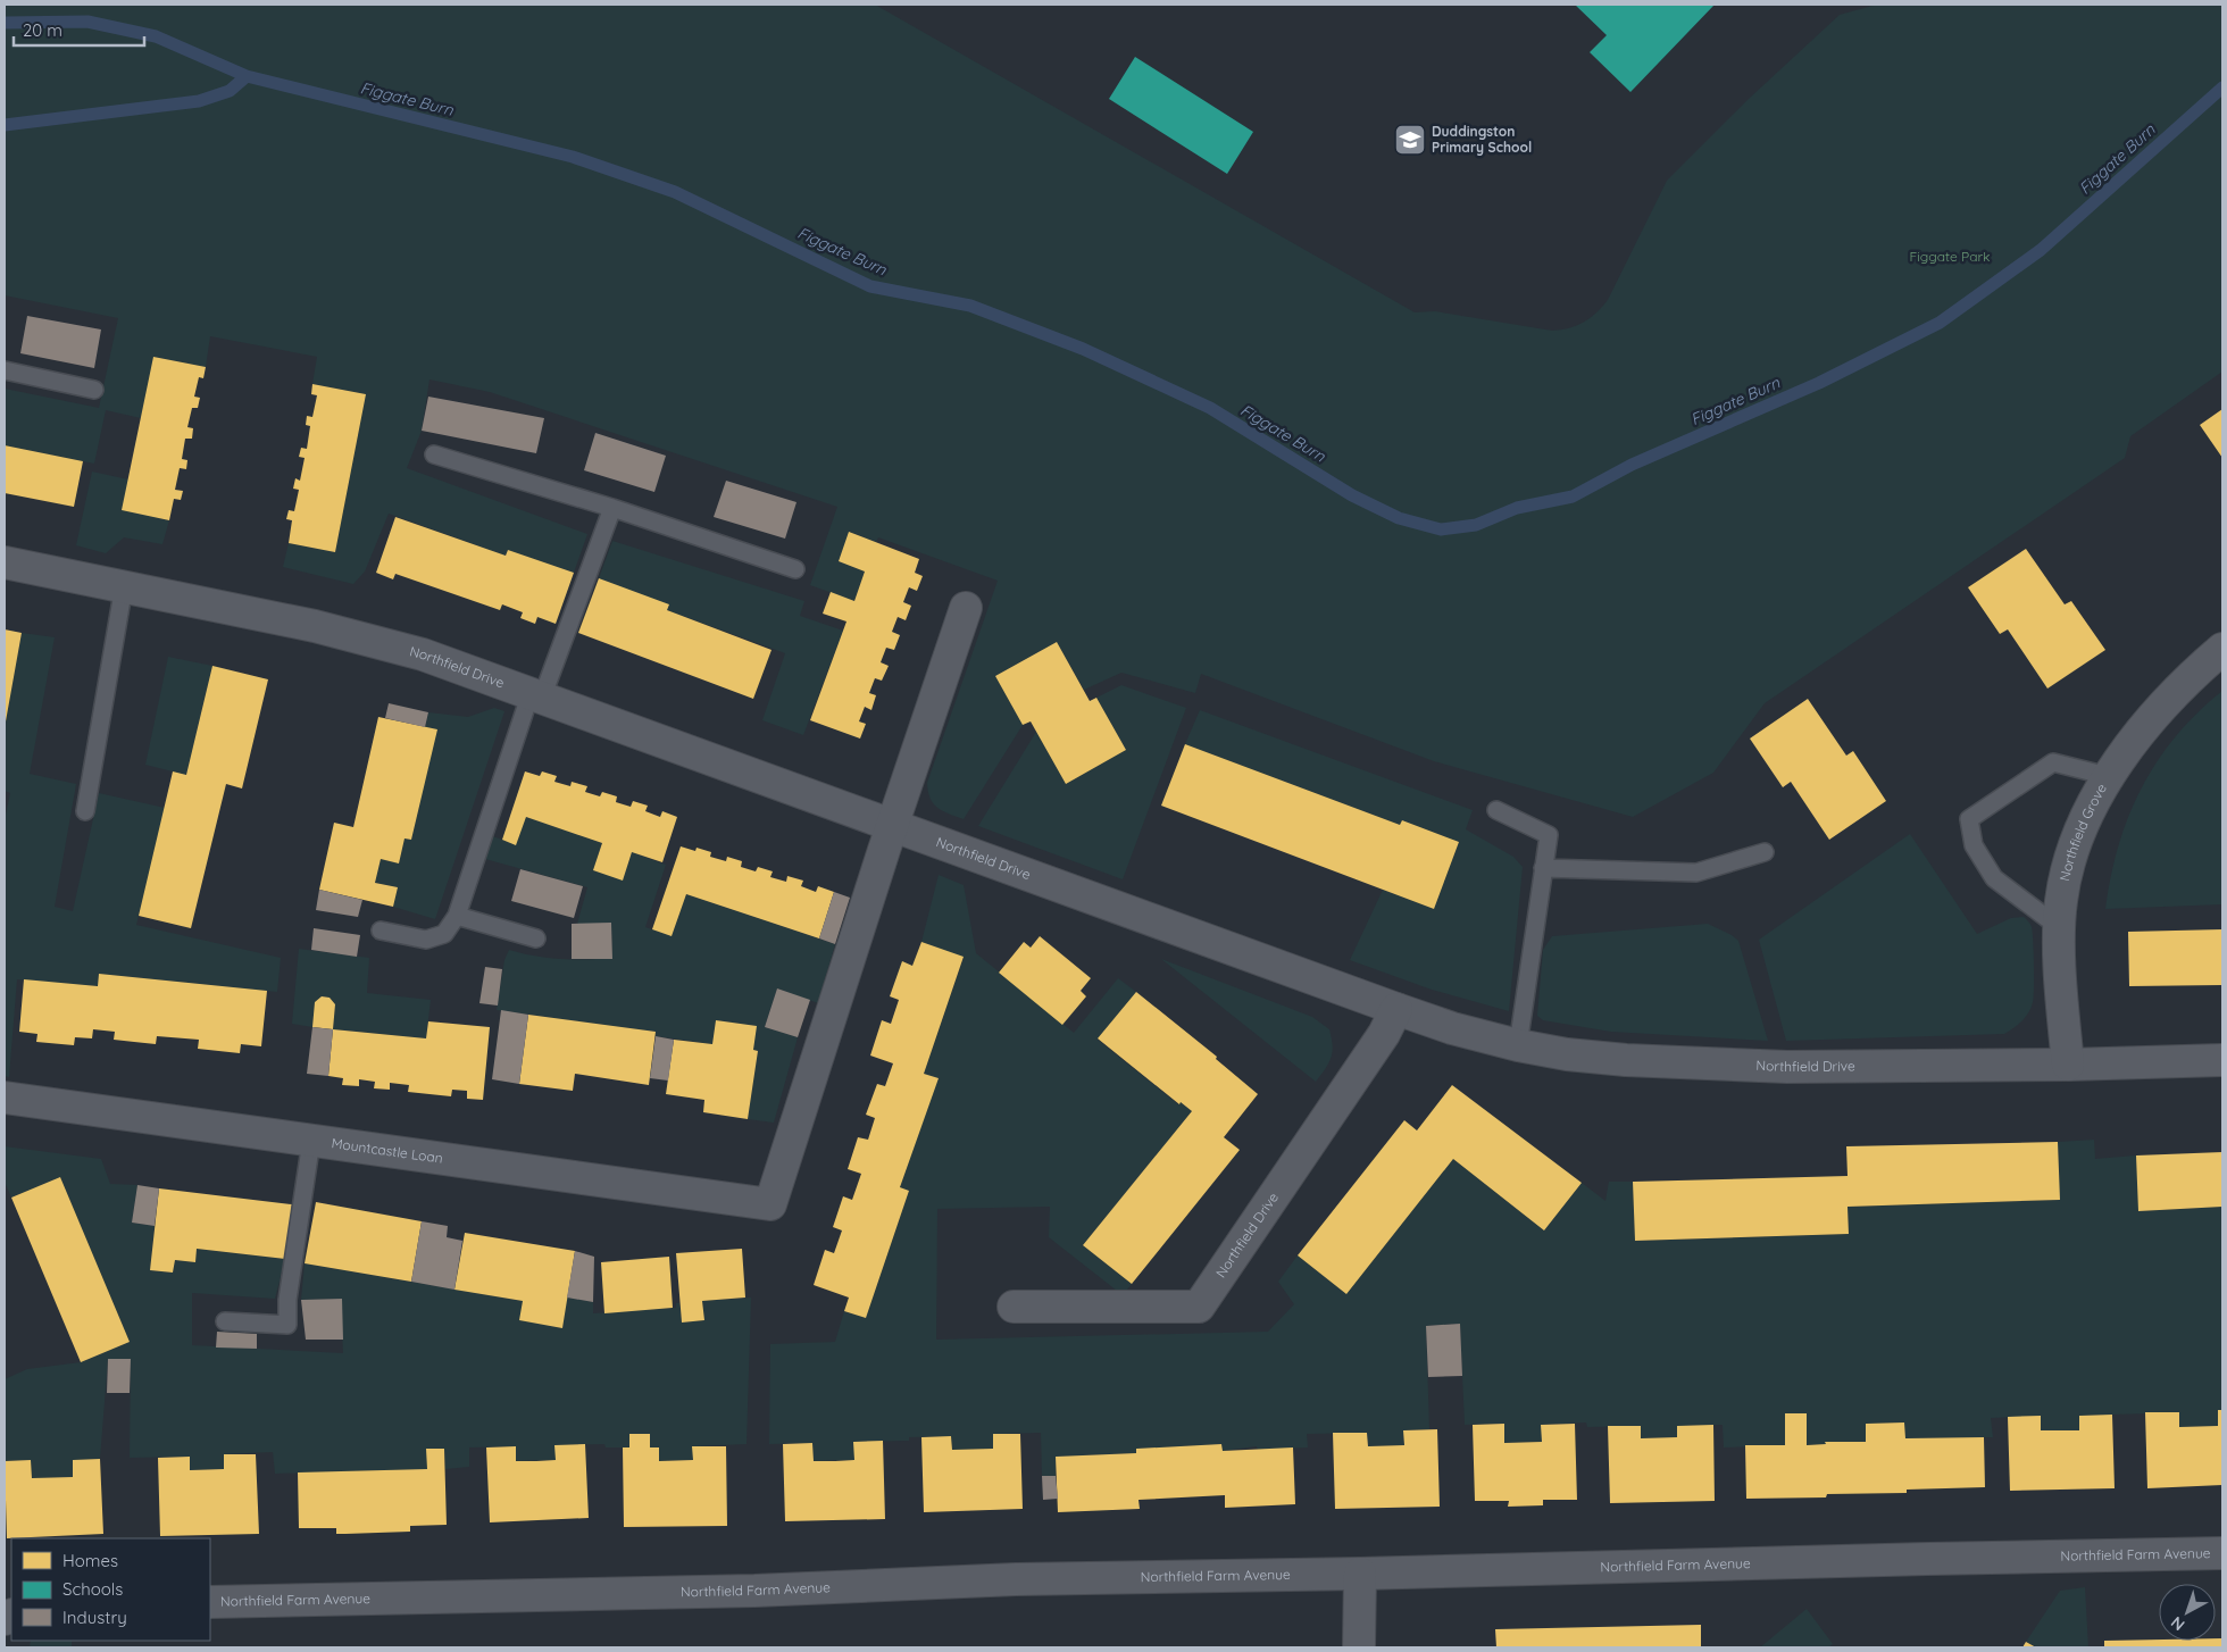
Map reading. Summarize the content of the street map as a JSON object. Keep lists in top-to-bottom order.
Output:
{
  "streets": {
    "street": [
      "Northfield Drive",
      "Northfield Grove",
      "Mountcastle Loan",
      "Northfield Farm Avenue"
    ]
  },
  "crossings": [
    ["Northfield Drive", "Northfield Grove"],
    ["Northfield Drive", "Mountcastle Loan"]
  ],
  "water": ["Figgate Burn"],
  "parks": ["Figgate Park"],
  "places": {
    "school or university": ["Duddingston Primary School"]
  },
  "legend": ["Homes", "Schools", "Industry"],
  "scale_bar": "20 m",
  "north": "bottom left"
}
